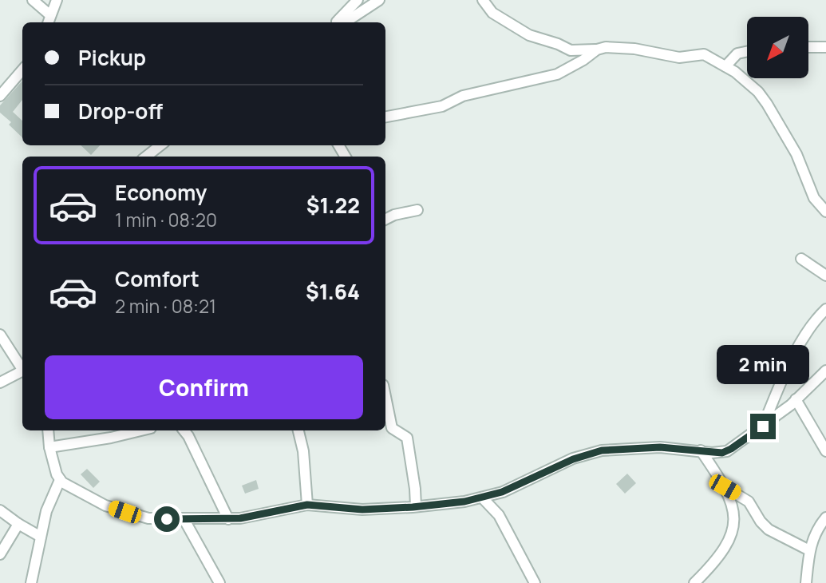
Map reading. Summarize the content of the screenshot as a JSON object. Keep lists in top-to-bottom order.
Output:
{
  "north": "bottom left",
  "page": {
    "banner": ["Pickup", "Drop-off"],
    "list": [
      {
        "name": "Economy",
        "note": "1 min · 08:20",
        "value": "$1.22"
      },
      {
        "name": "Comfort",
        "note": "2 min · 08:21",
        "value": "$1.64"
      }
    ],
    "buttons": "Confirm",
    "bubble": "2 min"
  }
}
